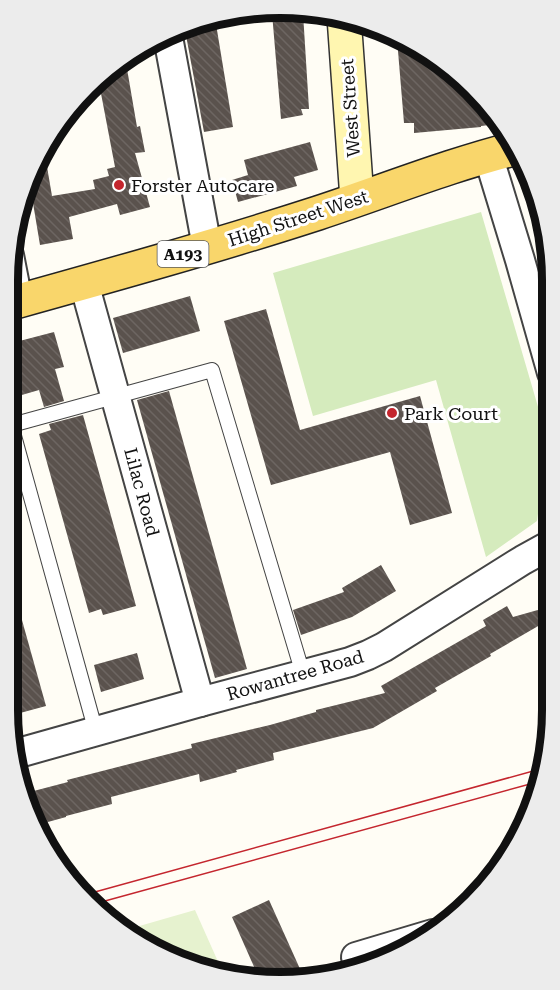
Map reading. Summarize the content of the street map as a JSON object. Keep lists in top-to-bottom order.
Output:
{
  "streets": {
    "main road": ["High Street West", "A193"],
    "street": ["West Street", "Lilac Road", "Rowantree Road"]
  },
  "crossings": [
    ["West Street", "High Street West"],
    ["High Street West", "Lilac Road"],
    ["Lilac Road", "Rowantree Road"]
  ],
  "places": ["Forster Autocare", "Park Court"]
}
